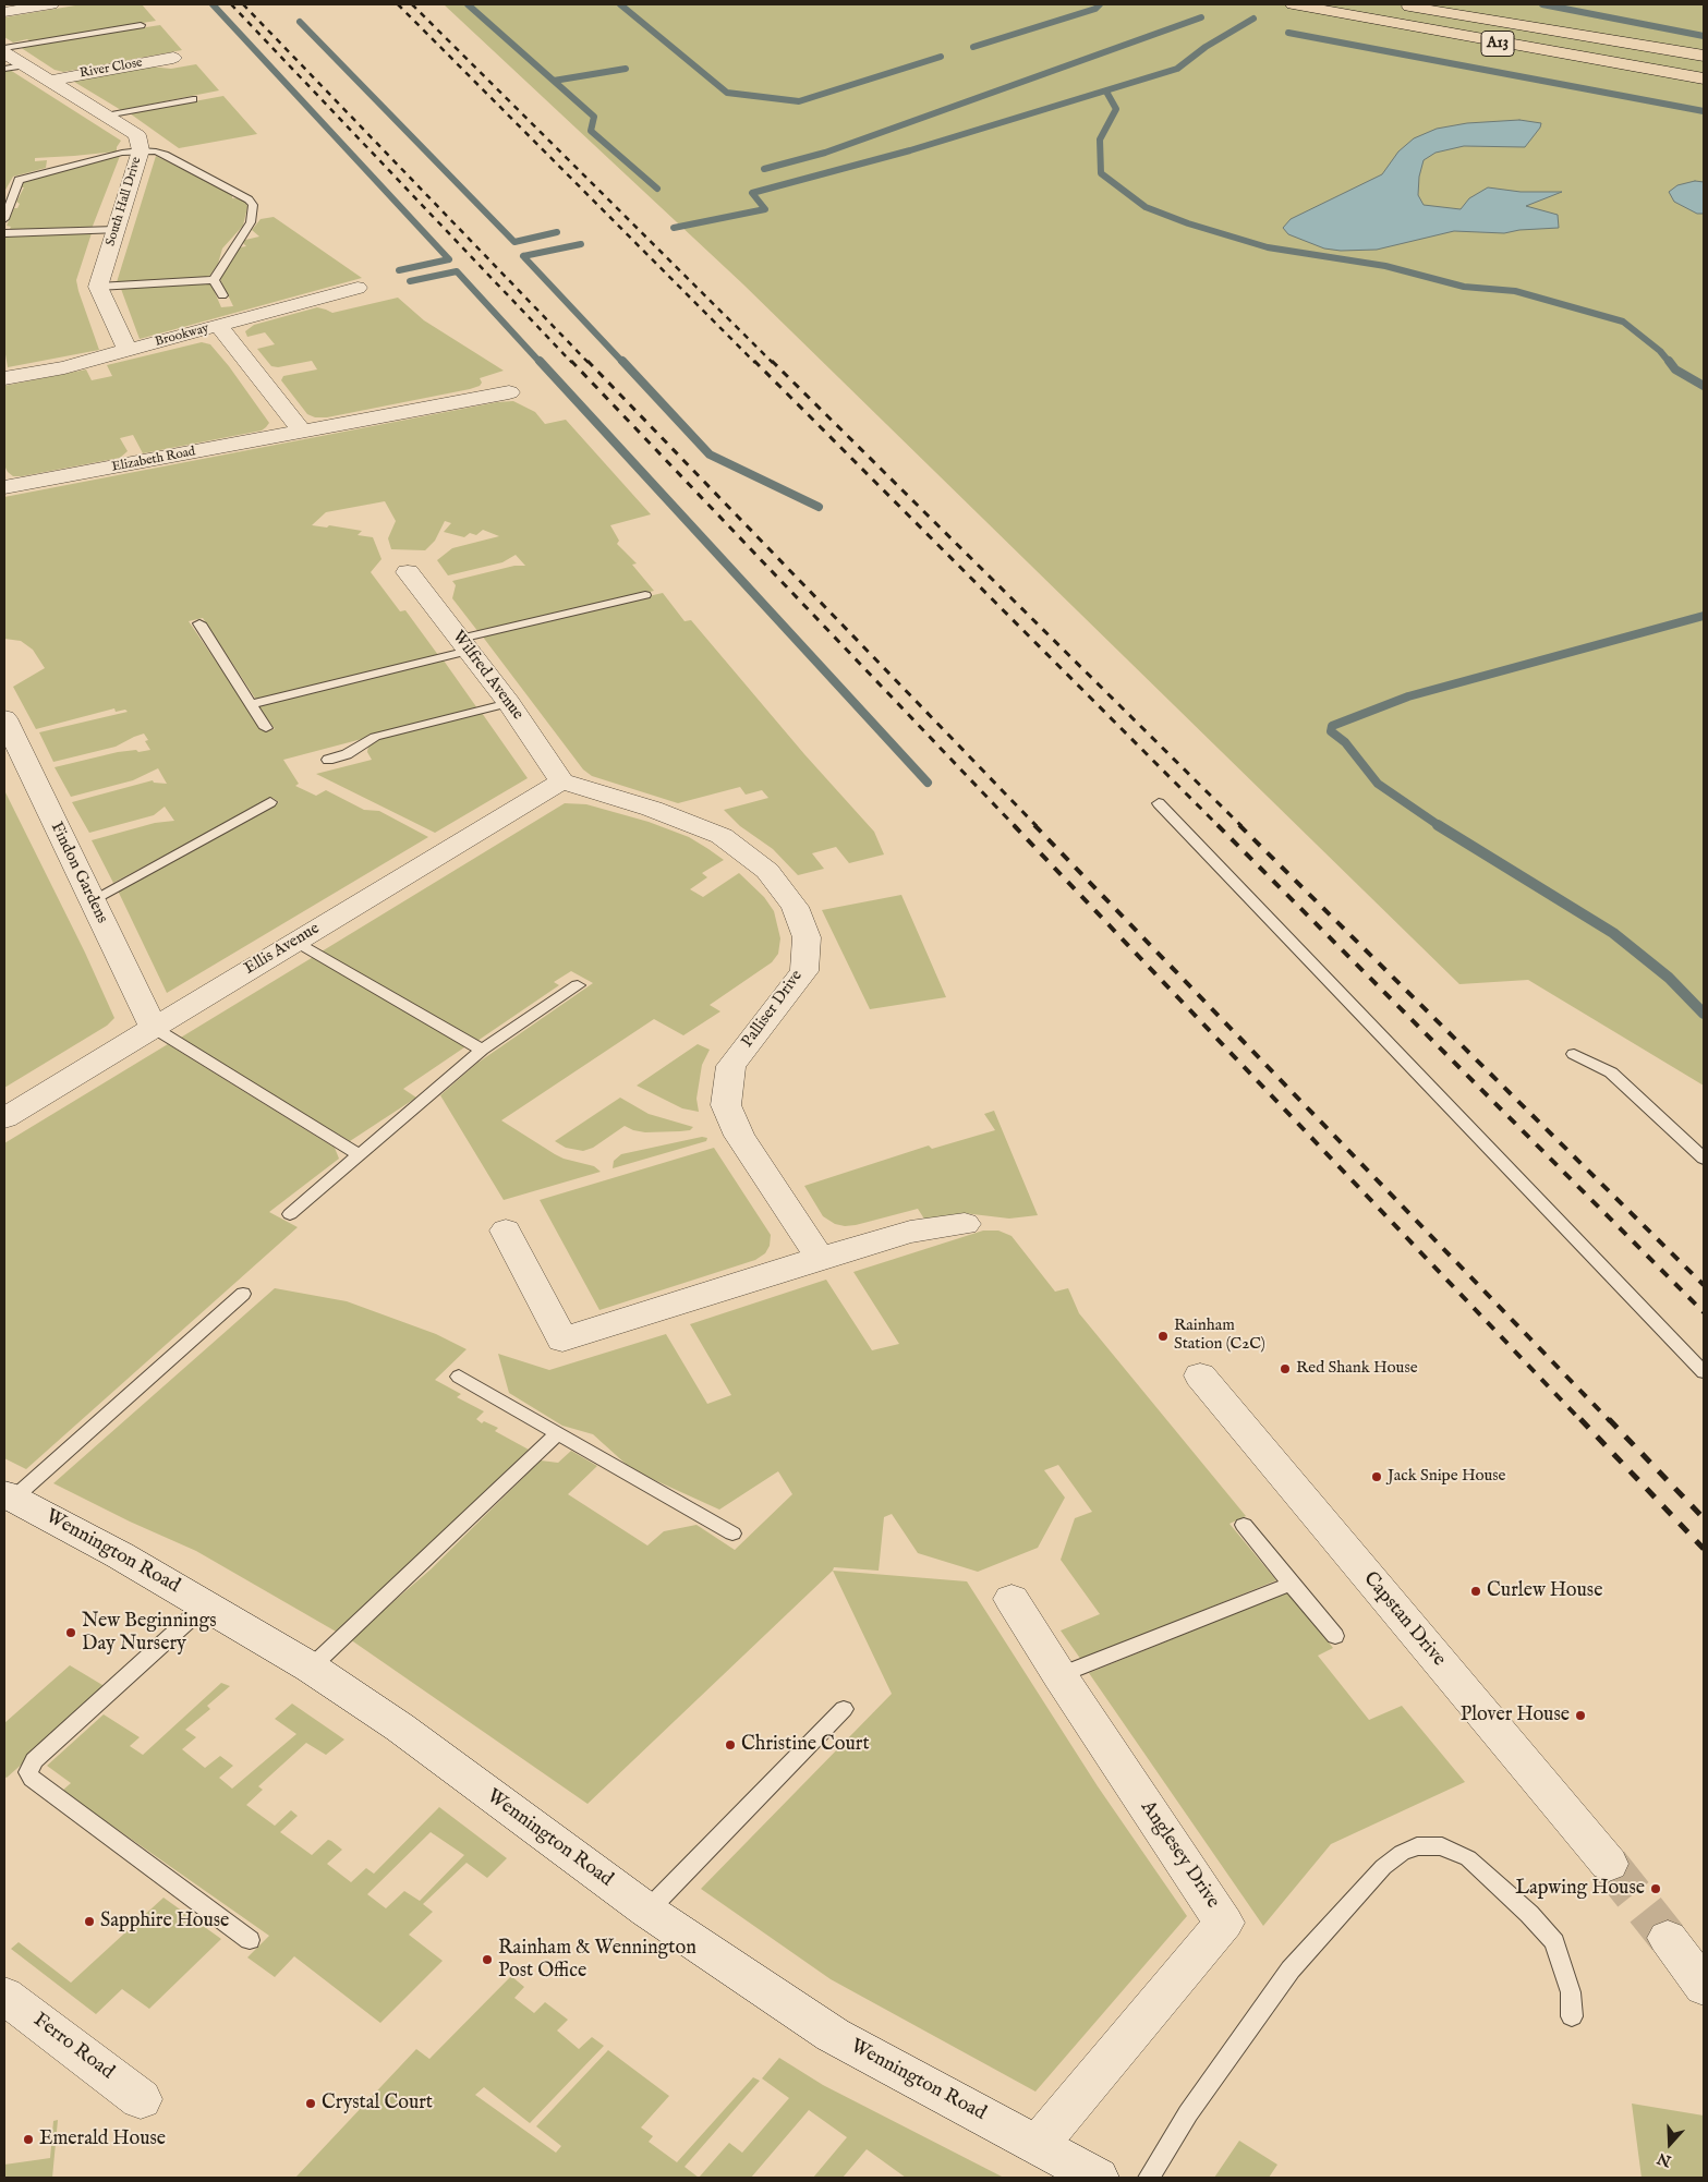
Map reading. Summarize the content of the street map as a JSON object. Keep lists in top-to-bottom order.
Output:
{
  "streets": {
    "highway": ["A13"],
    "street": [
      "River Close",
      "South Hall Drive",
      "Brookway",
      "Elizabeth Road",
      "Wilfred Avenue",
      "Findon Gardens",
      "Ellis Avenue",
      "Palliser Drive",
      "Wennington Road",
      "Capstan Drive",
      "Anglesey Drive",
      "Ferro Road"
    ]
  },
  "crossings": [
    ["River Close", "South Hall Drive"],
    ["Wilfred Avenue", "Ellis Avenue"],
    ["Wilfred Avenue", "Palliser Drive"],
    ["Findon Gardens", "Ellis Avenue"],
    ["Ellis Avenue", "Palliser Drive"],
    ["Wennington Road", "Anglesey Drive"]
  ],
  "places": [
    "Rainham Station (C2C)",
    "Red Shank House",
    "Jack Snipe House",
    "Curlew House",
    "New Beginnings Day Nursery",
    "Plover House",
    "Christine Court",
    "Lapwing House",
    "Sapphire House",
    "Rainham & Wennington Post Office",
    "Crystal Court",
    "Emerald House"
  ],
  "north": "bottom"
}
